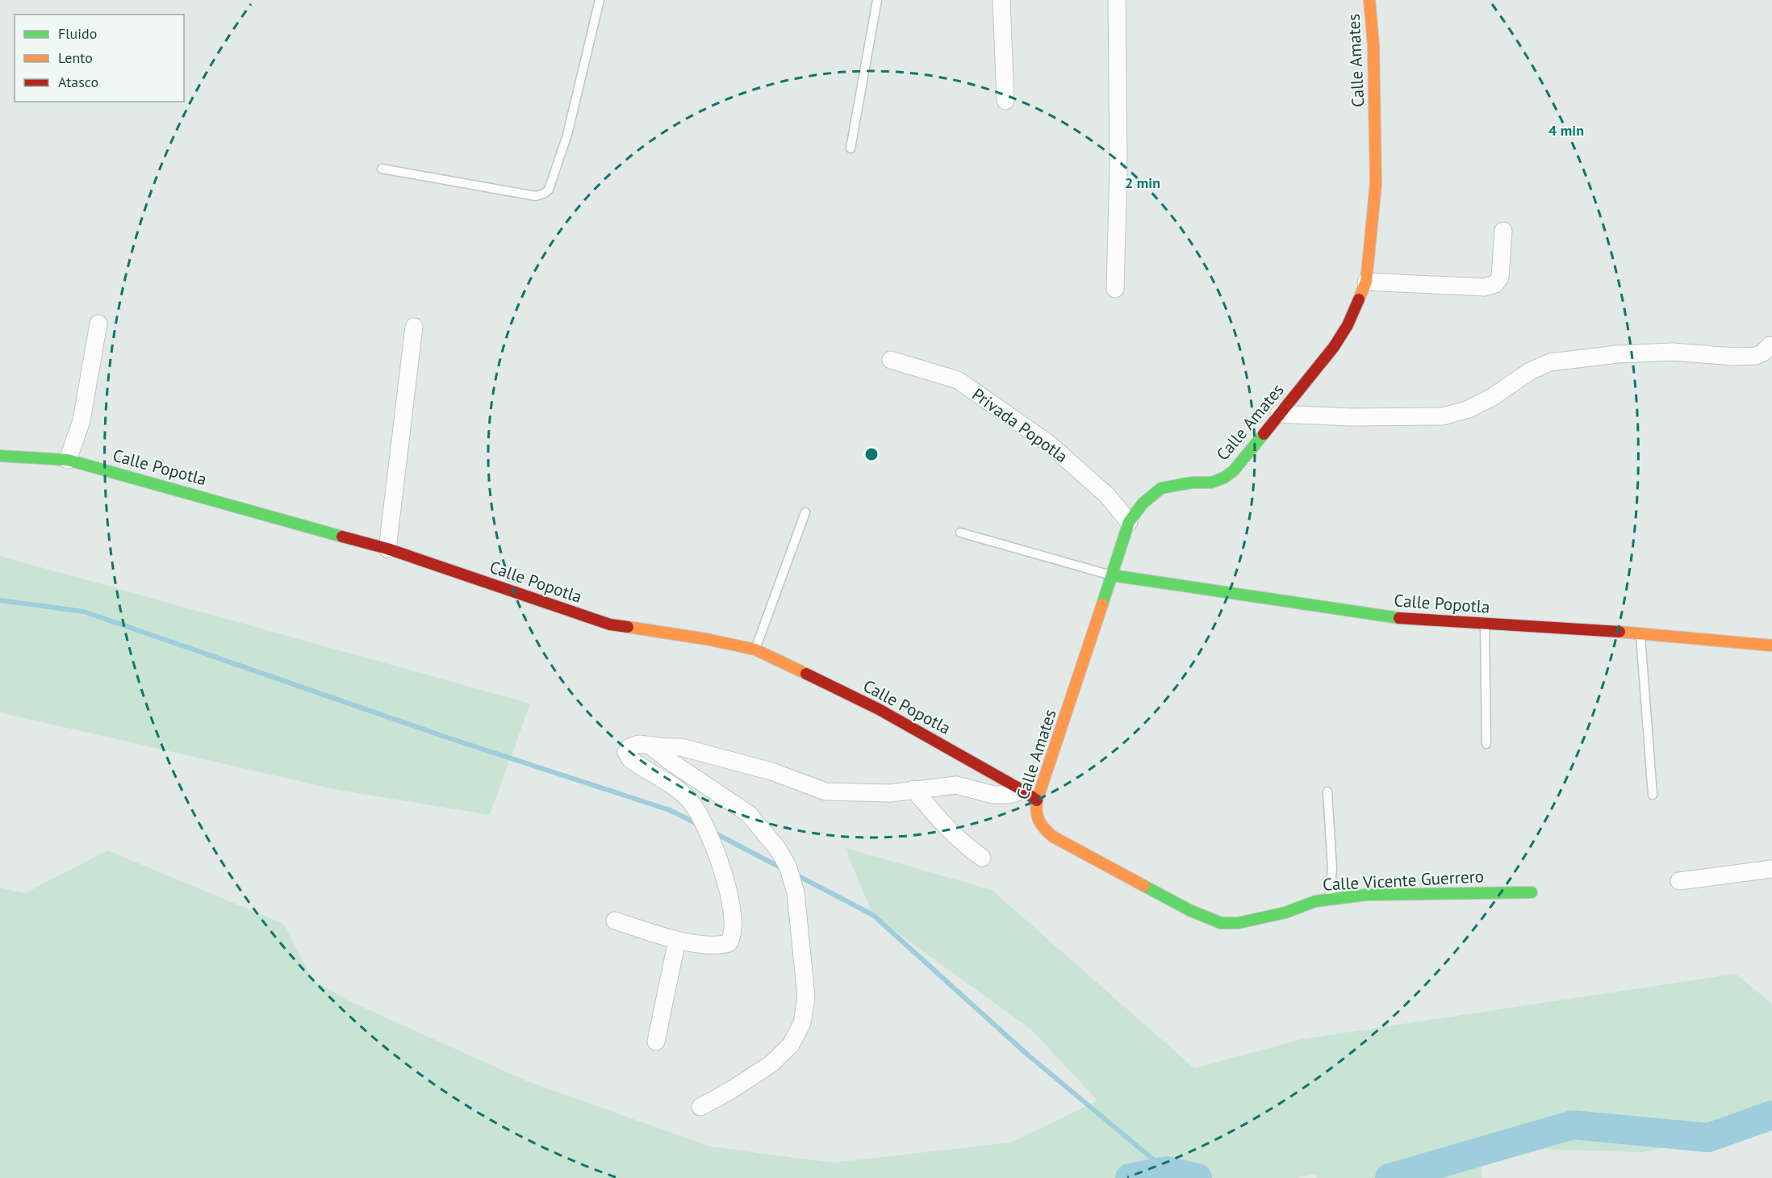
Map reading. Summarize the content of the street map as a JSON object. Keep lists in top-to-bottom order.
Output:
{
  "streets": {
    "street": [
      "Calle Amates",
      "Privada Popotla",
      "Calle Popotla",
      "Calle Vicente Guerrero"
    ]
  },
  "crossings": [
    ["Calle Amates", "Privada Popotla"],
    ["Calle Amates", "Calle Popotla"],
    ["Calle Amates", "Calle Vicente Guerrero"]
  ],
  "legend": ["Fluido", "Lento", "Atasco"],
  "rings": ["4 min", "2 min"]
}
